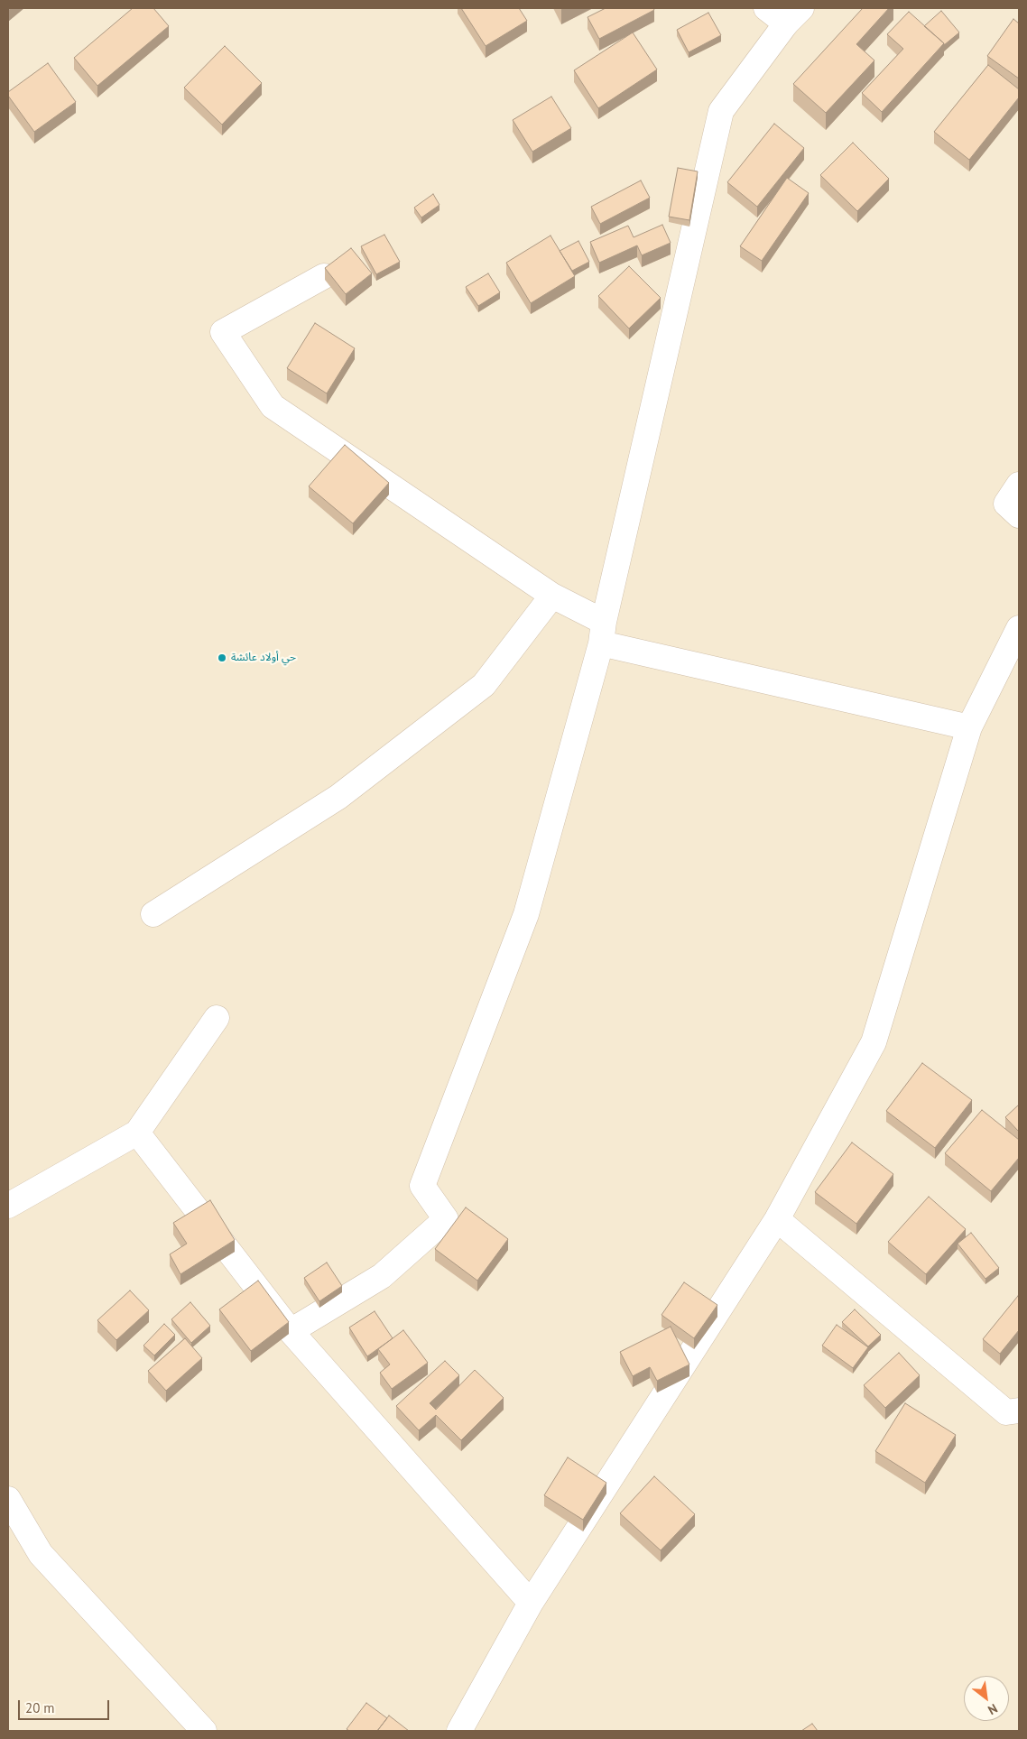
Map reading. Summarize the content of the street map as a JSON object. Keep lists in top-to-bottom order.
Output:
{
  "places": ["حي أولاد عائشة"],
  "scale_bar": "20 m",
  "north": "bottom right"
}
